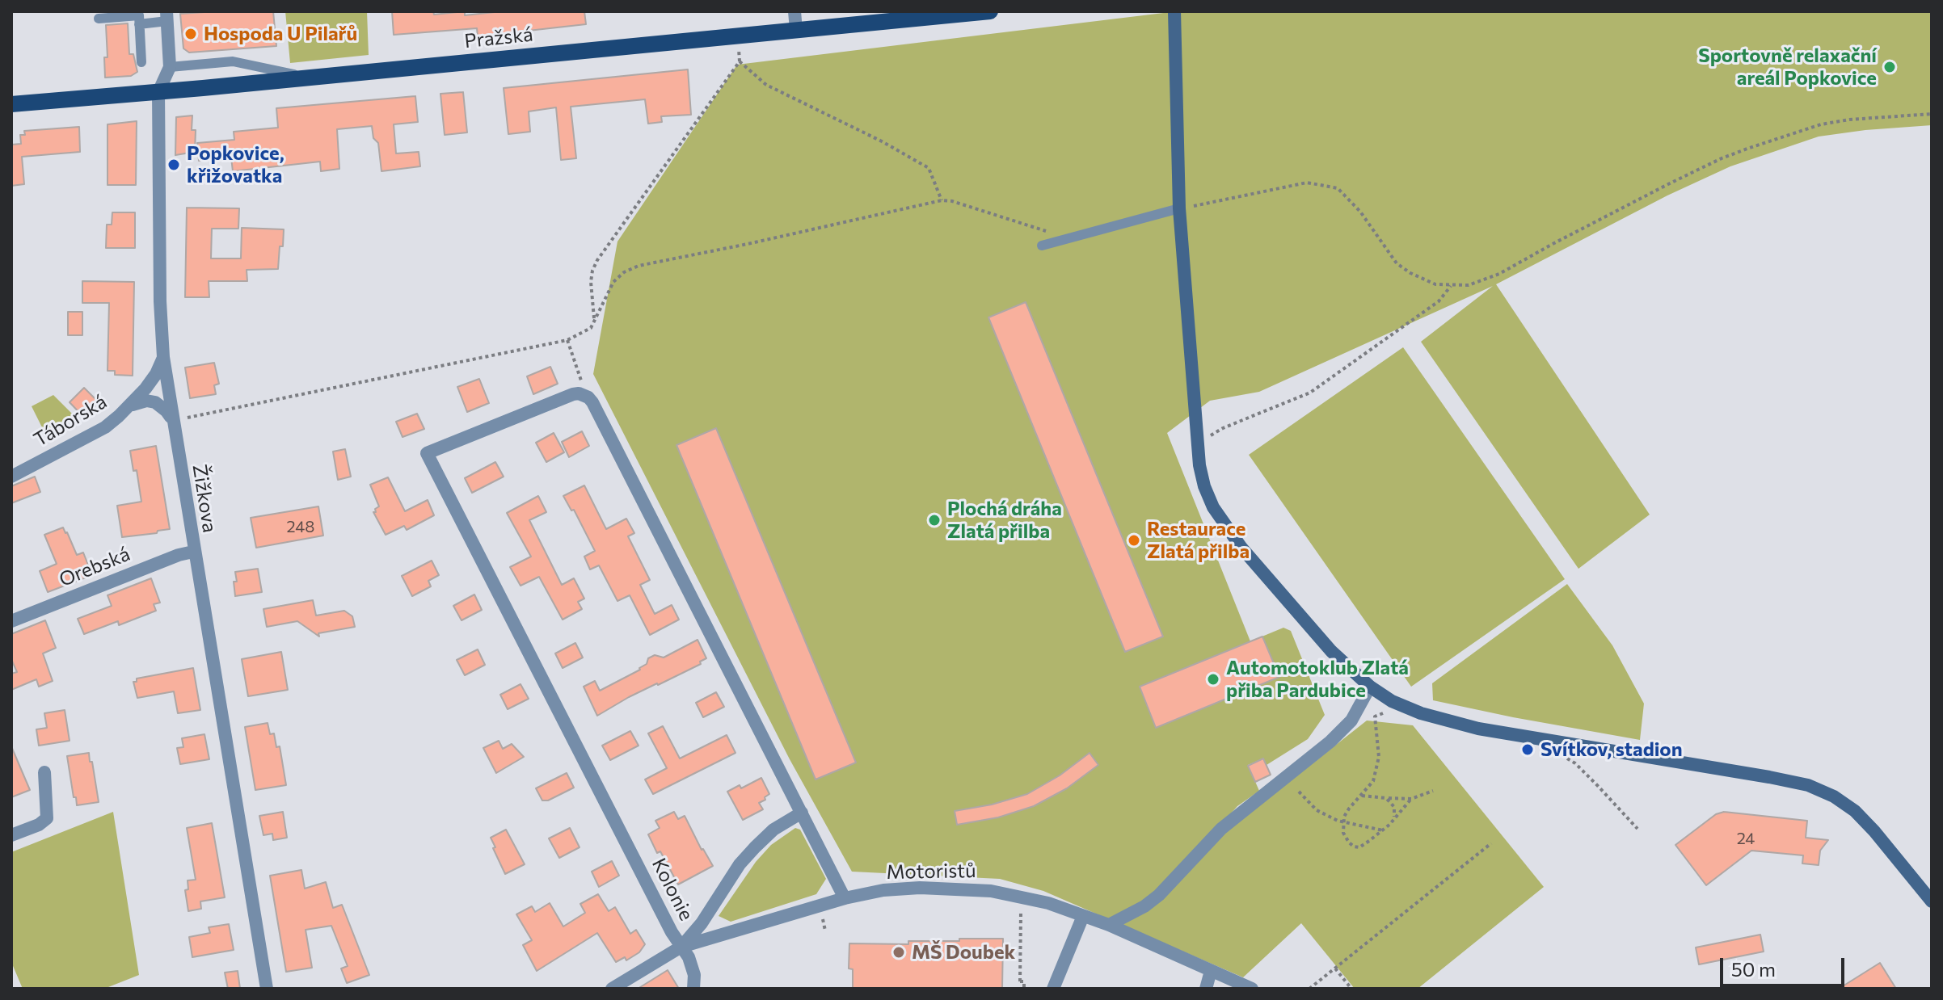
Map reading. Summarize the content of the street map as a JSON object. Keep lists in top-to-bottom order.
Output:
{
  "streets": {
    "main road": ["Pražská"],
    "street": [
      "Táborská",
      "Žižkova",
      "Orebská",
      "Motoristů",
      "Kolonie"
    ]
  },
  "crossings": [
    ["Pražská", "Žižkova"],
    ["Táborská", "Žižkova"],
    ["Žižkova", "Orebská"],
    ["Motoristů", "Kolonie"]
  ],
  "places": [
    "Hospoda U Pilařů",
    "Sportovně relaxační areál Popkovice",
    "Popkovice, křižovatka",
    "Plochá dráha Zlatá přilba",
    "Restaurace Zlatá přilba",
    "Automotoklub Zlatá přiba Pardubice",
    "Svítkov, stadion",
    "MŠ Doubek"
  ],
  "house_numbers": ["248", "24"],
  "scale_bar": "50 m"
}
